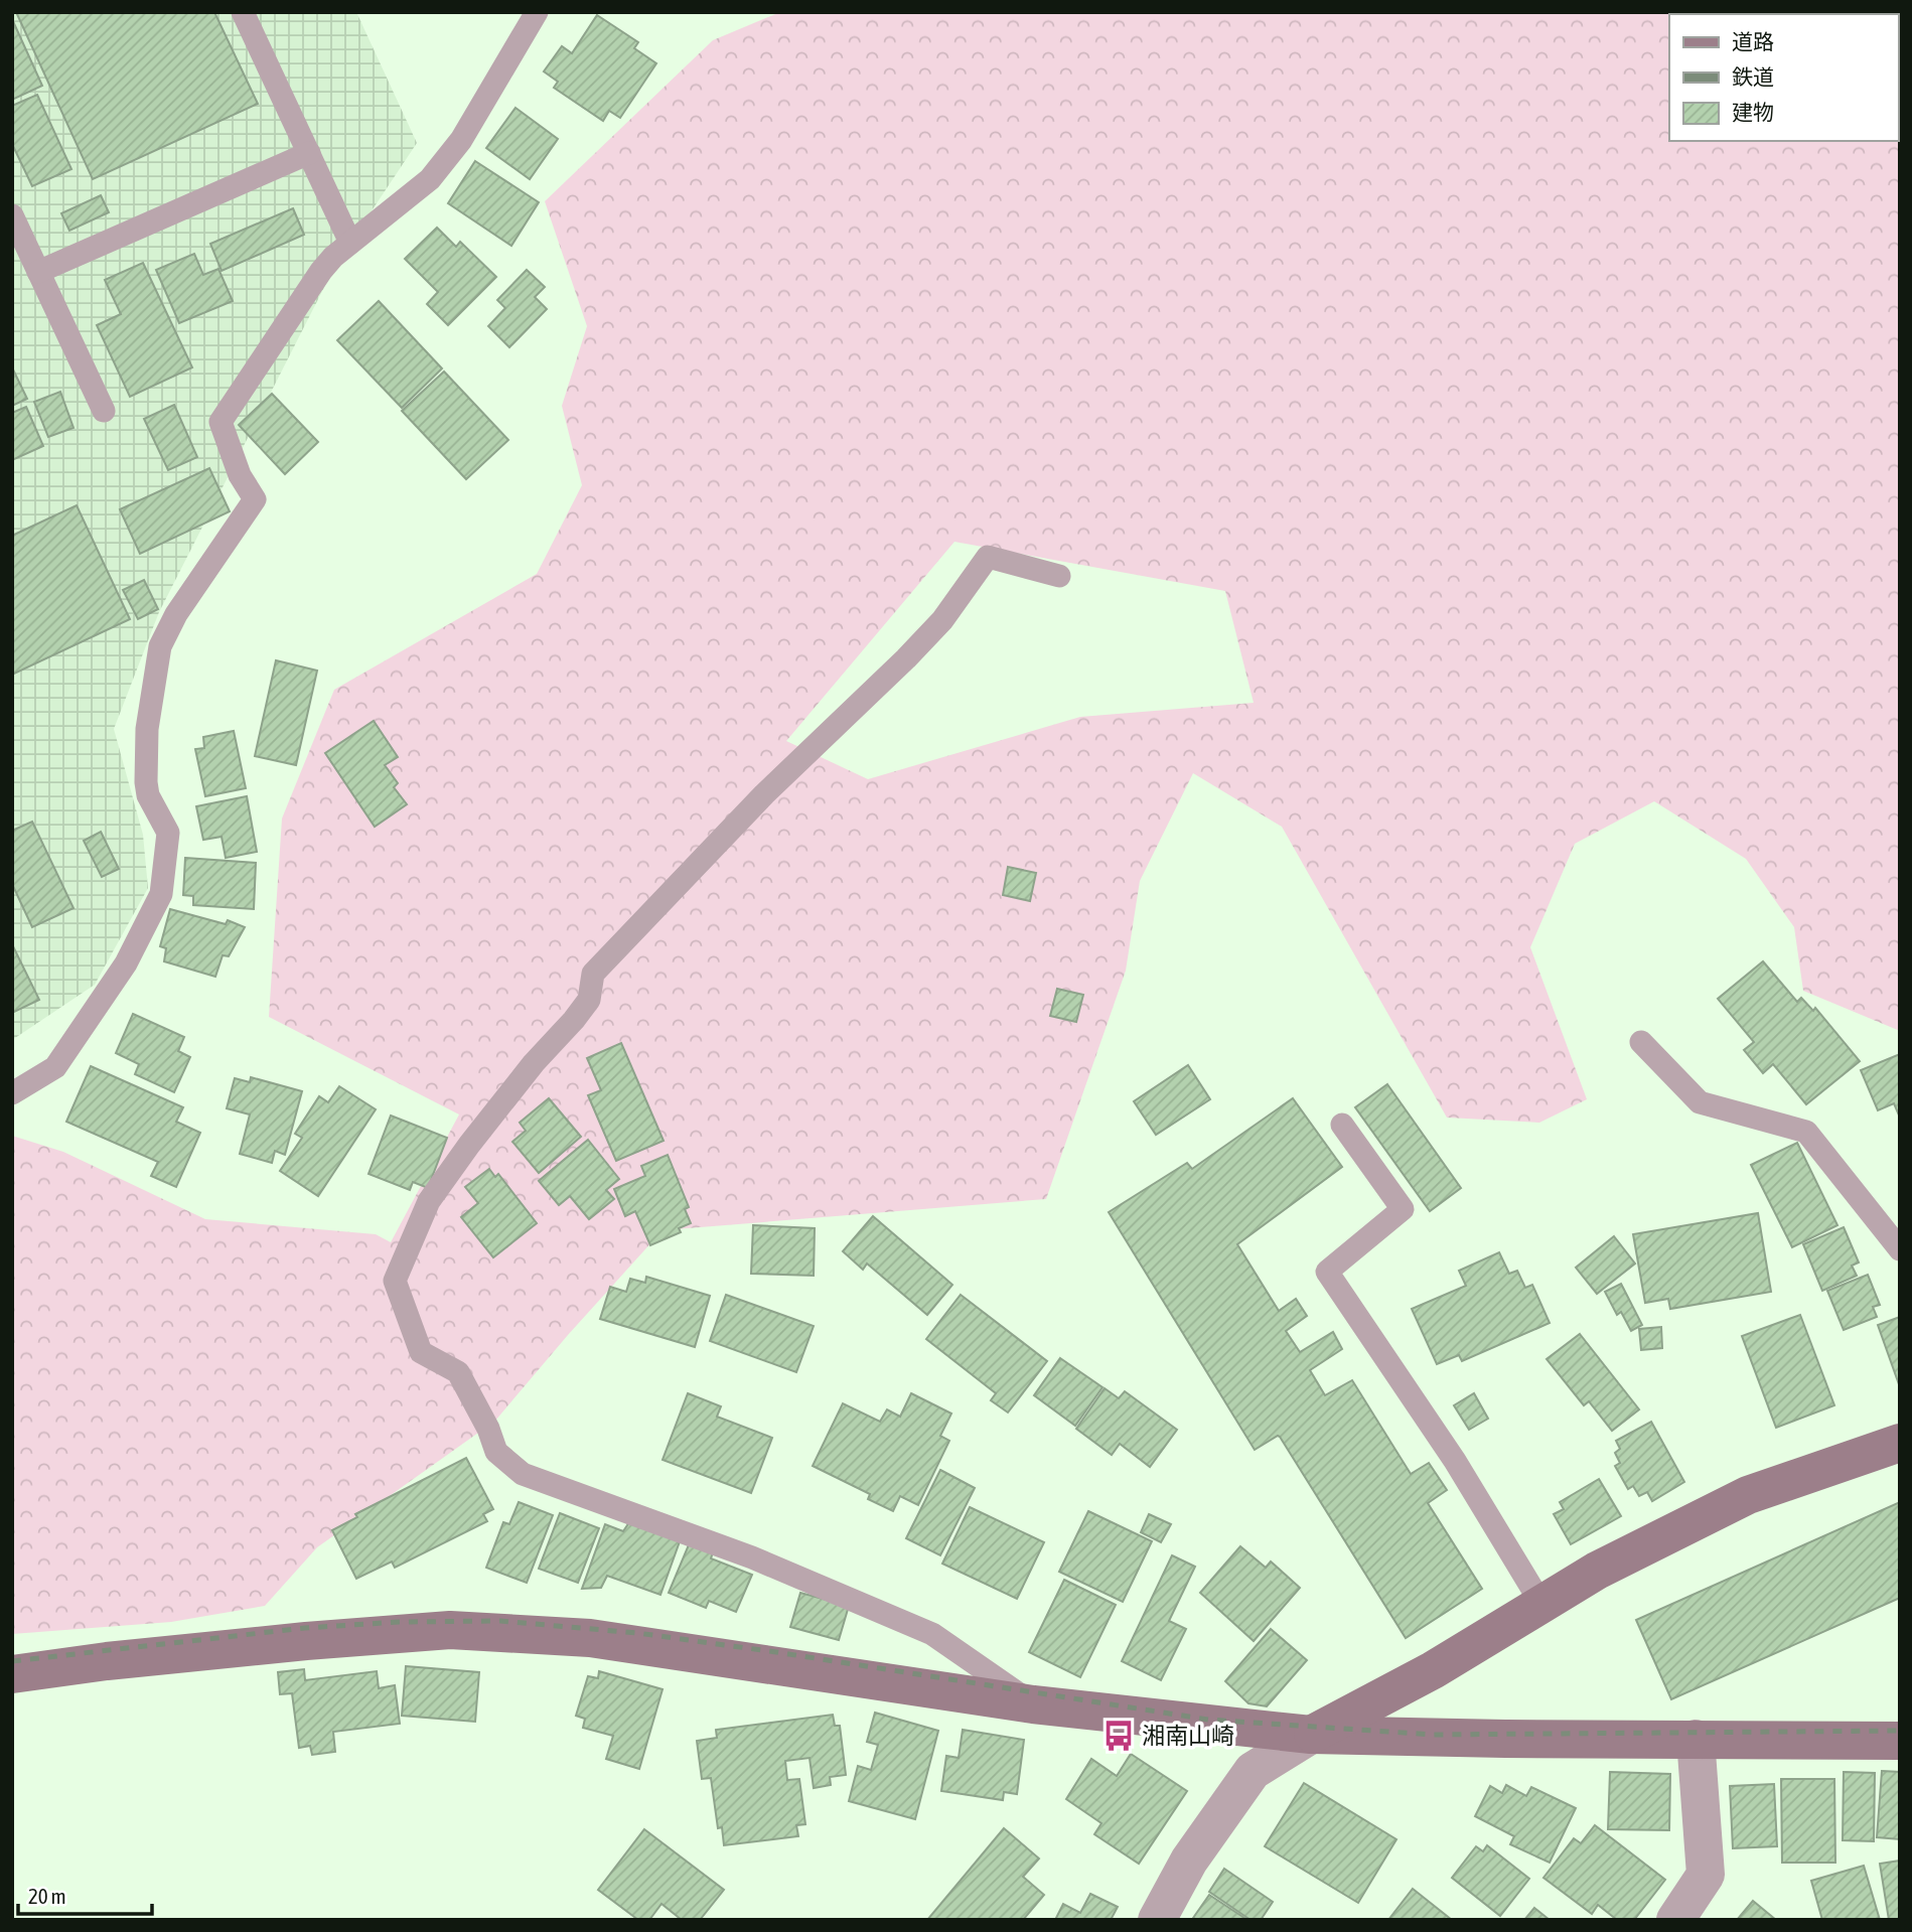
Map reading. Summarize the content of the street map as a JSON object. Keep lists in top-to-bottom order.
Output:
{
  "places": {
    "bus stop": ["湘南山崎"]
  },
  "legend": ["道路", "鉄道", "建物"],
  "scale_bar": "20 m"
}
